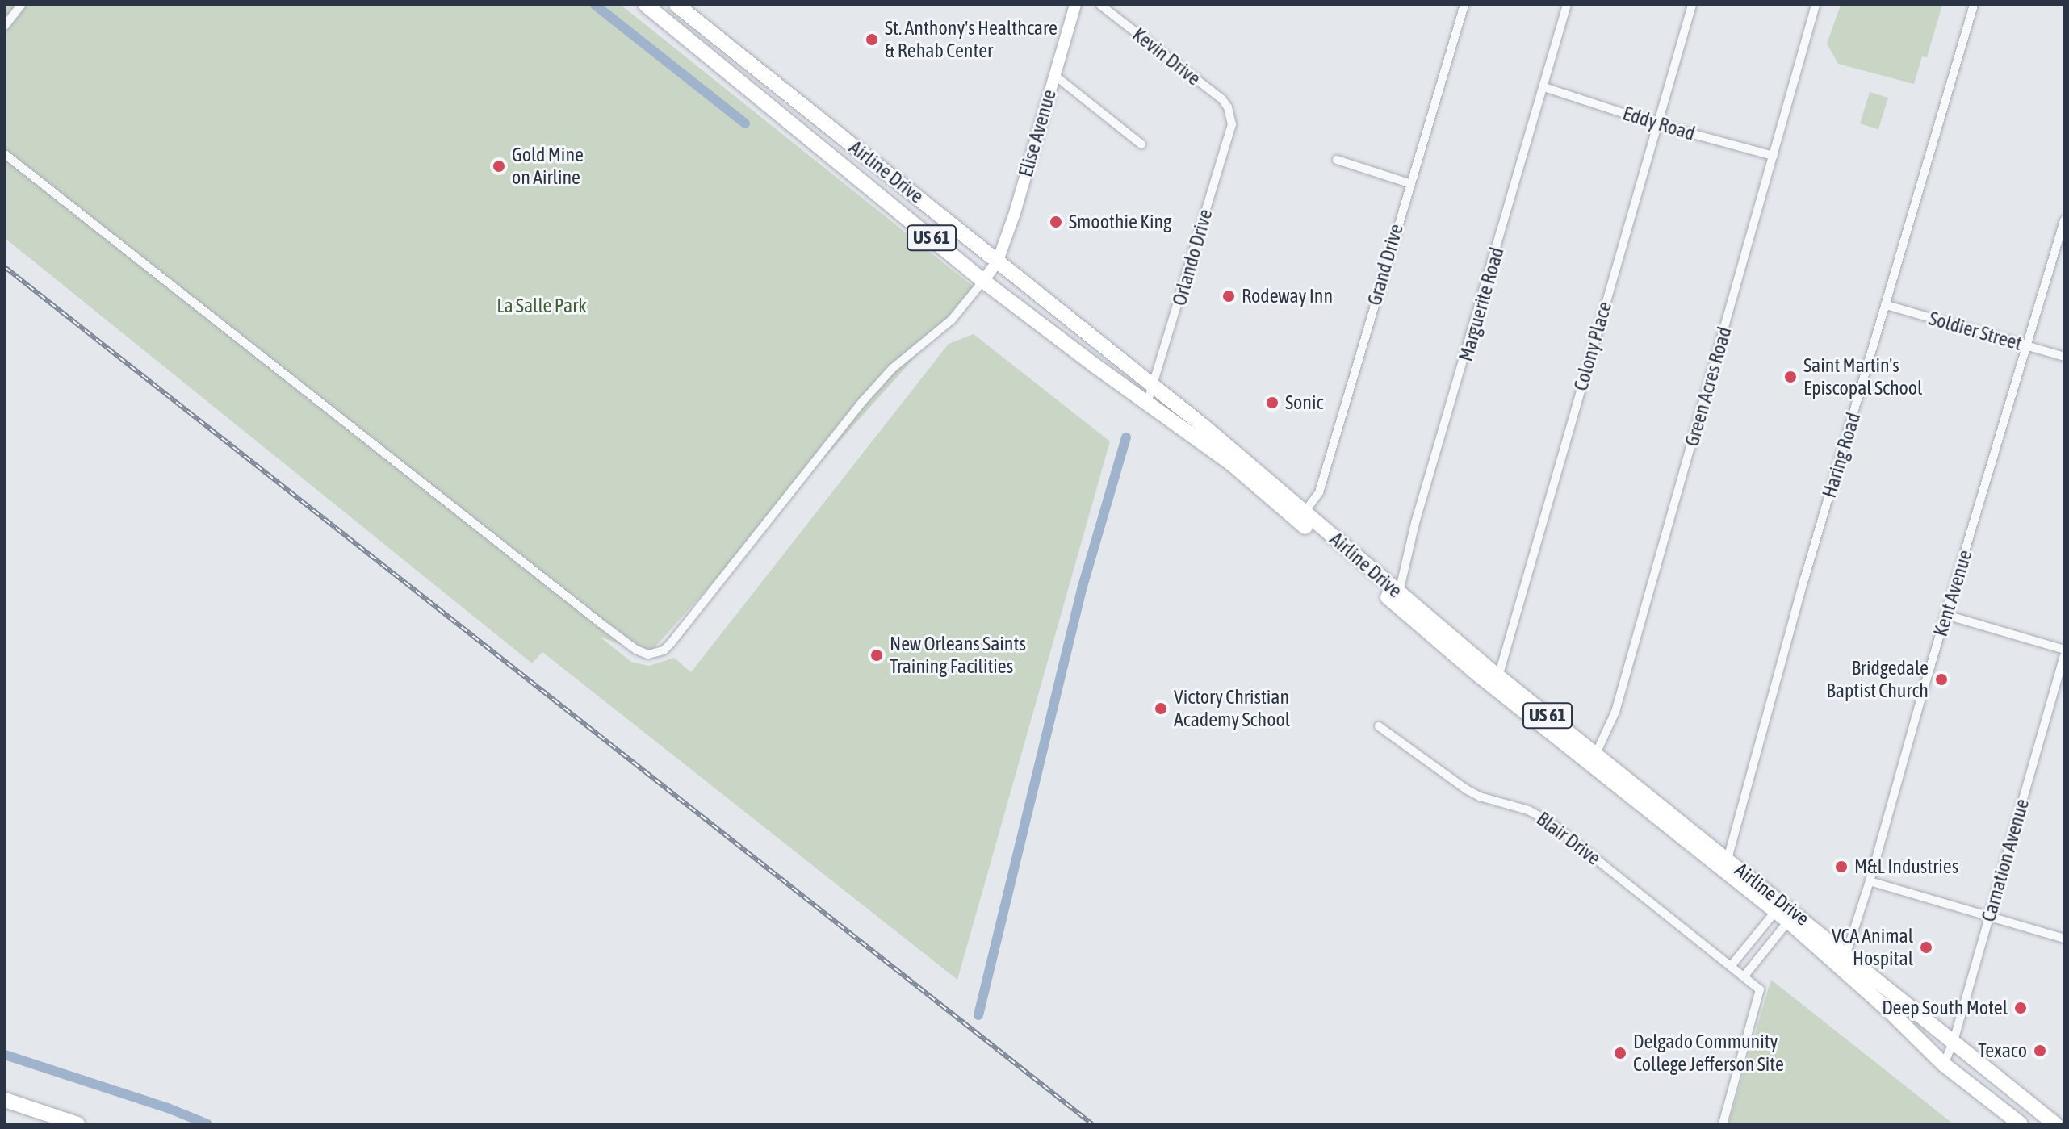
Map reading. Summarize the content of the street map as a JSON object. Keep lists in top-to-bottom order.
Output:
{
  "streets": {
    "highway": ["Airline Drive", "US 61"],
    "street": [
      "Kevin Drive",
      "Eddy Road",
      "Elise Avenue",
      "Orlando Drive",
      "Grand Drive",
      "Marguerite Road",
      "Soldier Street",
      "Colony Place",
      "Green Acres Road",
      "Haring Road",
      "Kent Avenue",
      "Blair Drive",
      "Carnation Avenue"
    ]
  },
  "crossings": [
    ["Kevin Drive", "Orlando Drive"],
    ["Eddy Road", "Marguerite Road"],
    ["Eddy Road", "Colony Place"],
    ["Eddy Road", "Green Acres Road"],
    ["Elise Avenue", "Airline Drive"],
    ["Airline Drive", "Orlando Drive"],
    ["Airline Drive", "Grand Drive"],
    ["Airline Drive", "Marguerite Road"],
    ["Airline Drive", "Colony Place"],
    ["Airline Drive", "Green Acres Road"],
    ["Airline Drive", "Haring Road"],
    ["Airline Drive", "Kent Avenue"],
    ["Airline Drive", "Carnation Avenue"],
    ["Soldier Street", "Haring Road"],
    ["Soldier Street", "Kent Avenue"]
  ],
  "parks": ["La Salle Park"],
  "places": [
    "St. Anthony's Healthcare & Rehab Center",
    "Gold Mine on Airline",
    "Smoothie King",
    "Rodeway Inn",
    "Saint Martin's Episcopal School",
    "Sonic",
    "New Orleans Saints Training Facilities",
    "Bridgedale Baptist Church",
    "Victory Christian Academy School",
    "M&L Industries",
    "VCA Animal Hospital",
    "Deep South Motel",
    "Texaco",
    "Delgado Community College Jefferson Site"
  ]
}
